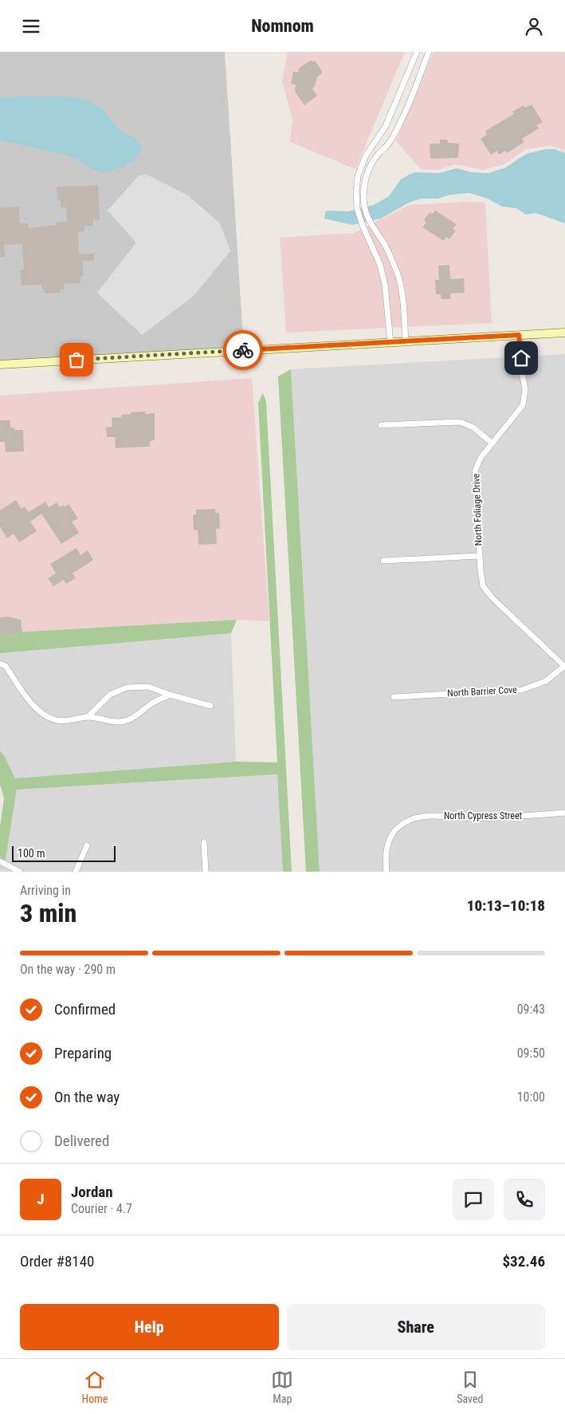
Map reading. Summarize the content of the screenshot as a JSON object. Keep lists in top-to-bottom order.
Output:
{
  "streets": {
    "street": ["North Foliage Drive", "North Barrier Cove", "North Cypress Street"]
  },
  "crossings": [
    ["North Foliage Drive", "North Barrier Cove"]
  ],
  "scale_bar": "100 m",
  "page": {
    "header": "Nomnom",
    "scale": "100 m",
    "heading": ["3 min", "Arriving in", "10:13–10:18"],
    "panel": [
      "Jordan",
      "Courier · 4.7",
      "Order #8140",
      "$32.46"
    ],
    "bar": "On the way · 290 m",
    "list": [
      ["Confirmed", "09:43"],
      ["Preparing", "09:50"],
      ["On the way", "10:00"],
      "Delivered"
    ],
    "round": "J",
    "buttons": ["Help", "Share"],
    "tabs": ["Home", "Map", "Saved"]
  }
}
